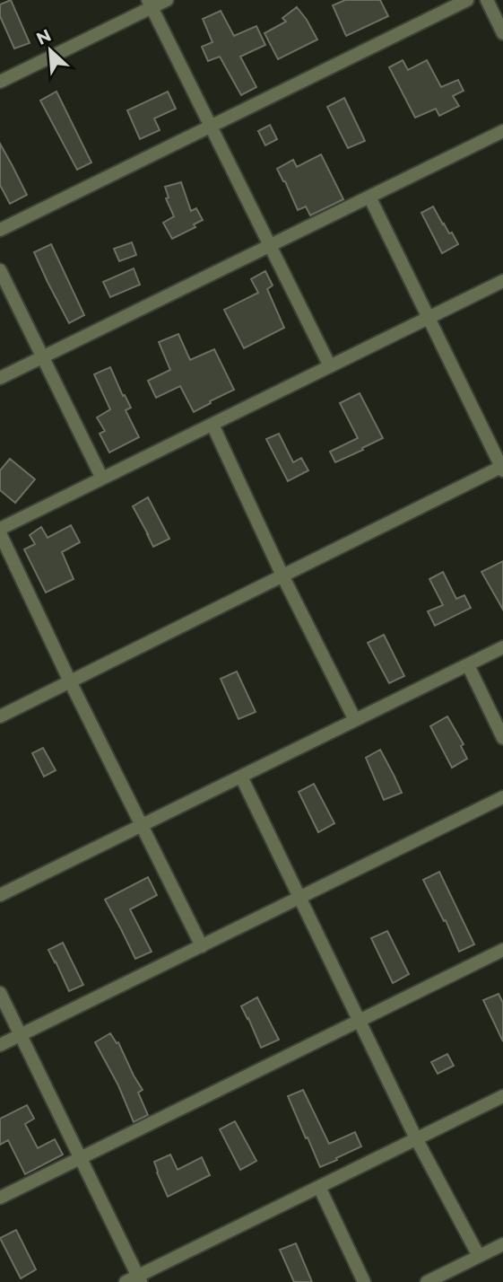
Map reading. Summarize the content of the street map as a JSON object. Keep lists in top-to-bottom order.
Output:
{
  "north": "top left"
}
